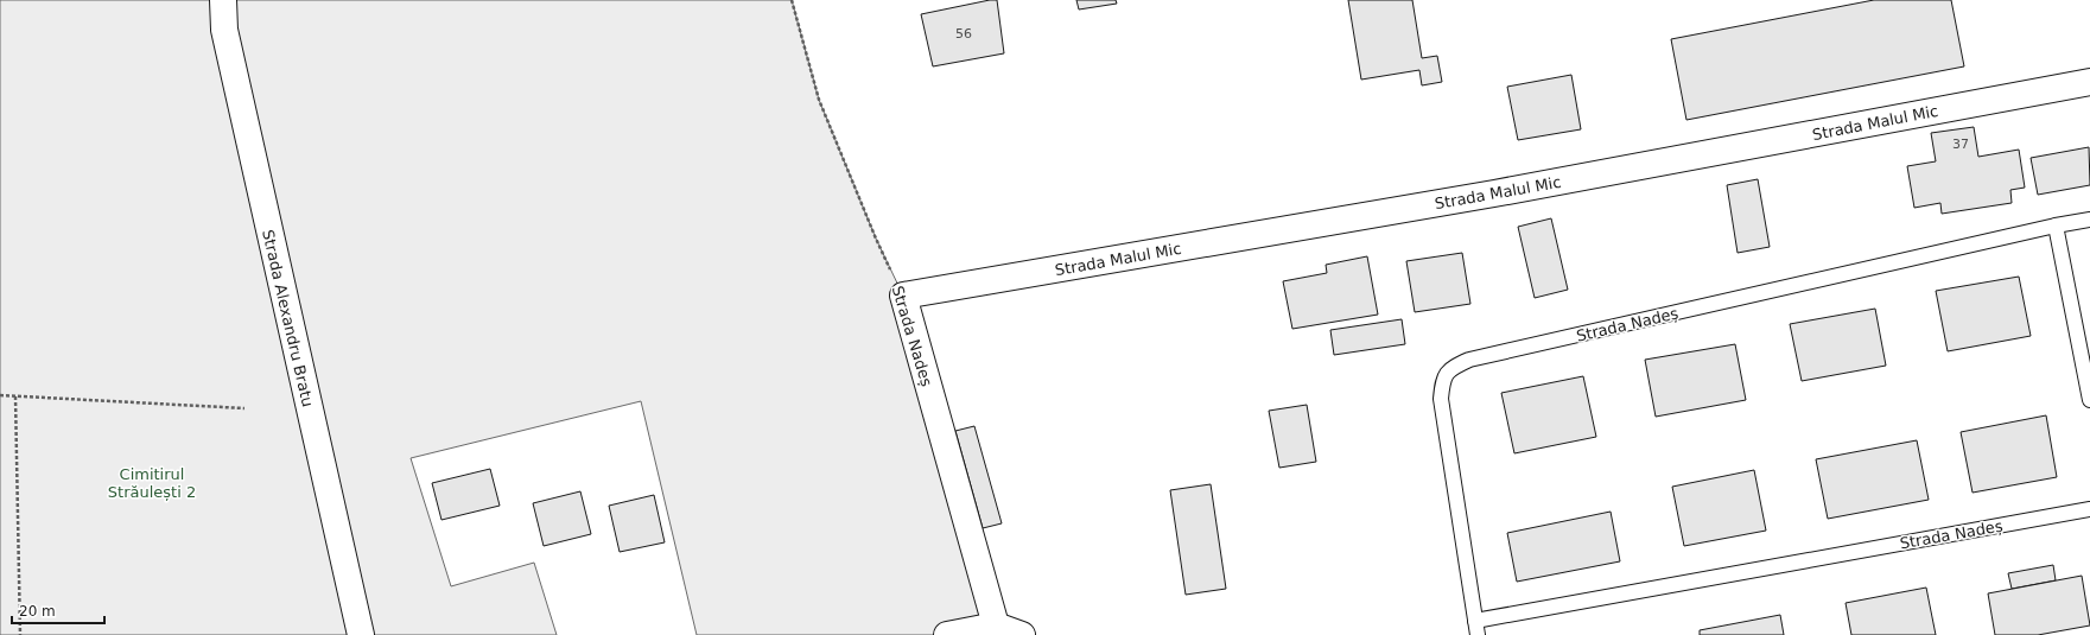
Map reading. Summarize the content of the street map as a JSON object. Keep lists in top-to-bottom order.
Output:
{
  "streets": {
    "street": ["Strada Malul Mic", "Strada Alexandru Bratu", "Strada Nadeș"]
  },
  "crossings": [
    ["Strada Malul Mic", "Strada Nadeș"]
  ],
  "parks": ["Cimitirul Străulești 2"],
  "house_numbers": ["56", "37"],
  "scale_bar": "20 m"
}
